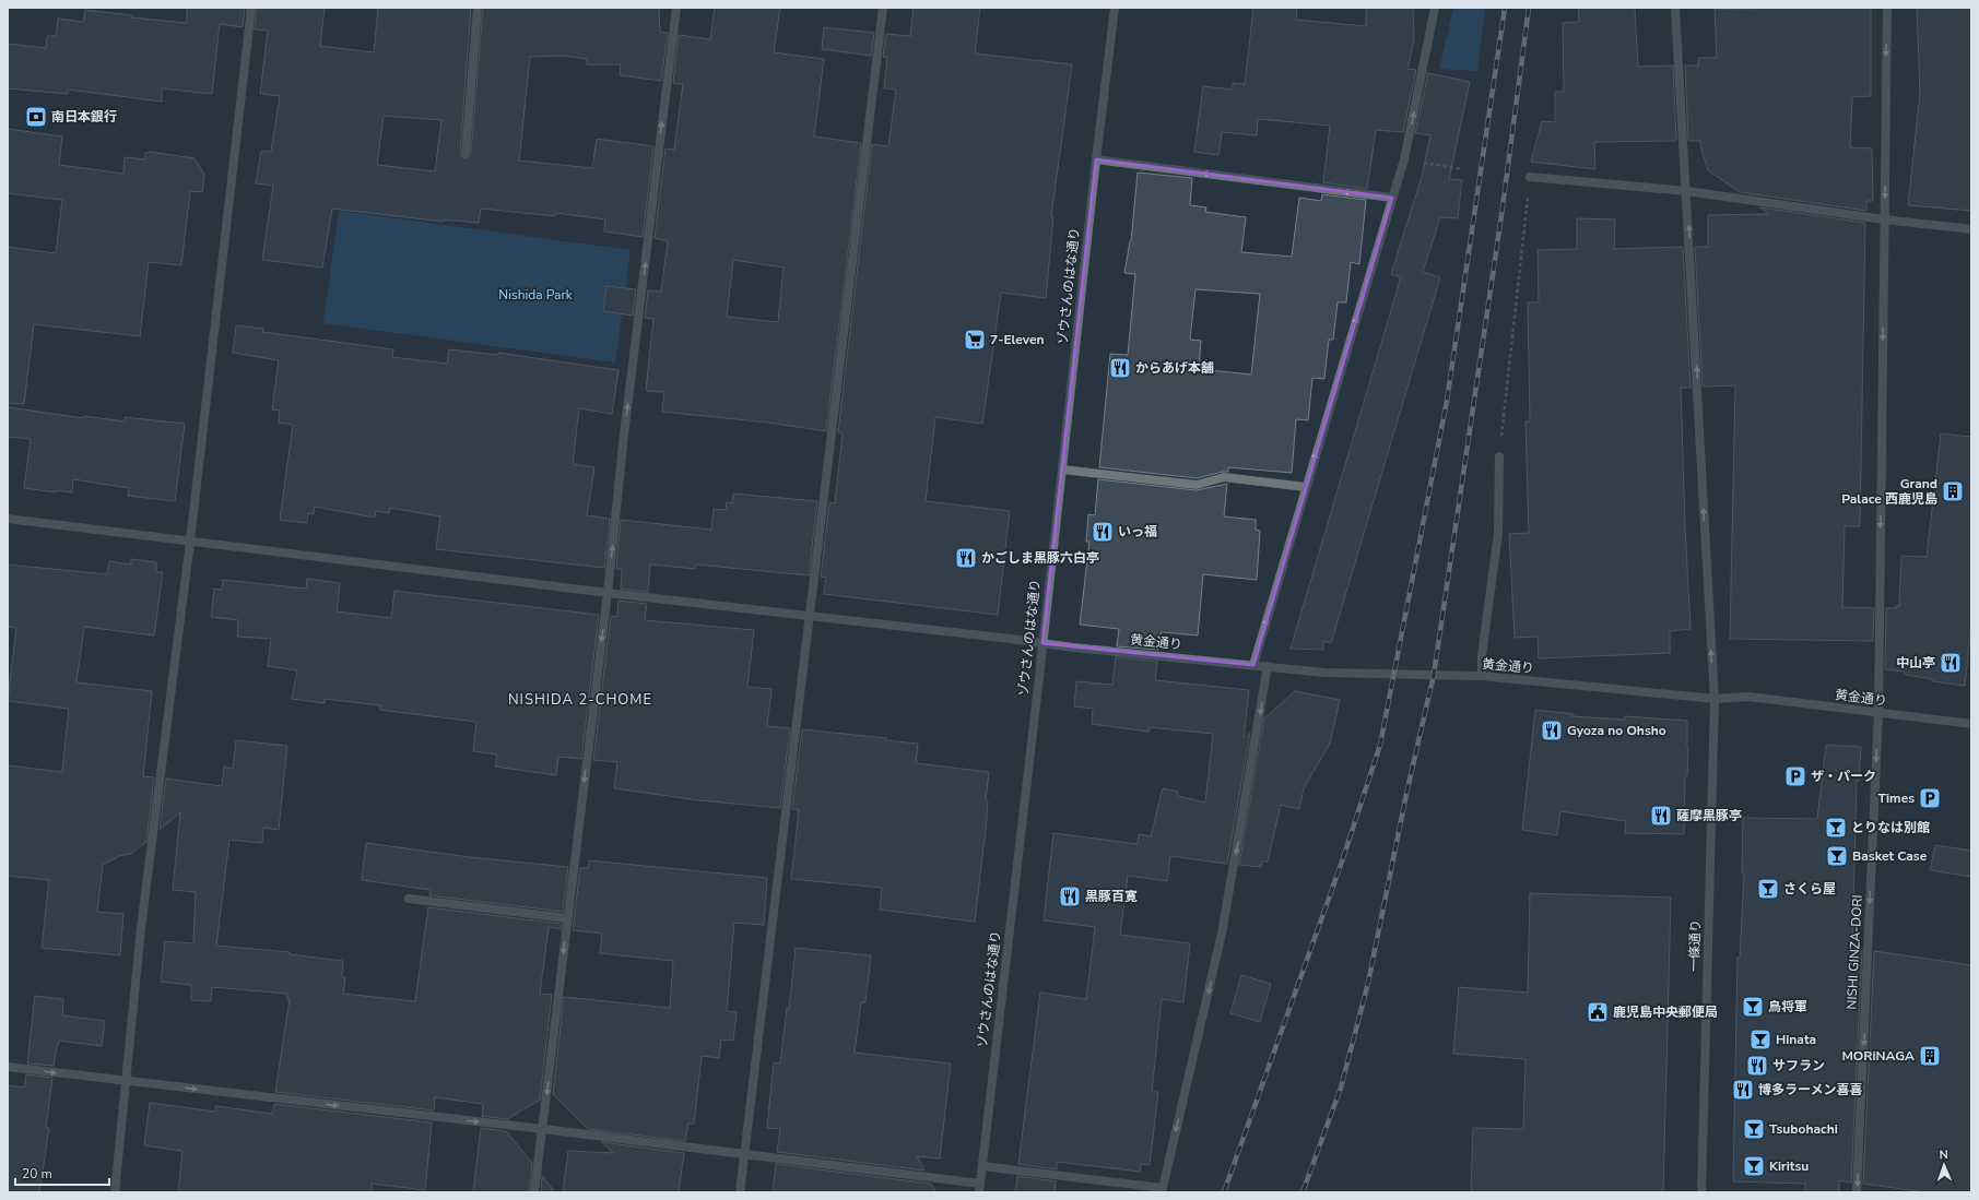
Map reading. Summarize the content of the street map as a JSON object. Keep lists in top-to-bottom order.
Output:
{
  "streets": {
    "street": [
      "ゾウさんのはな通り",
      "黄金通り",
      "一條通り",
      "NISHI GINZA-DORI"
    ]
  },
  "crossings": [
    ["ゾウさんのはな通り", "黄金通り"],
    ["黄金通り", "一條通り"],
    ["黄金通り", "NISHI GINZA-DORI"]
  ],
  "one_way": ["一條通り", "NISHI GINZA-DORI"],
  "districts": ["NISHIDA 2-CHOME"],
  "parks": ["Nishida Park"],
  "places": {
    "bank": ["南日本銀行"],
    "supermarket": ["7-Eleven"],
    "restaurant": [
      "からあげ本舗",
      "いっ福",
      "かごしま黒豚六白亭",
      "中山亭",
      "Gyoza no Ohsho",
      "薩摩黒豚亭",
      "黒豚百寛",
      "サフラン",
      "博多ラーメン喜喜"
    ],
    "building": ["Grand Palace 西鹿児島", "MORiNAGA"],
    "parking": ["ザ・パーク", "Times"],
    "bar": [
      "とりなは別館",
      "Basket Case",
      "さくら屋",
      "鳥将軍",
      "Hinata",
      "Tsubohachi",
      "Kiritsu"
    ],
    "public building": ["鹿児島中央郵便局"]
  },
  "scale_bar": "20 m",
  "north": "top"
}
